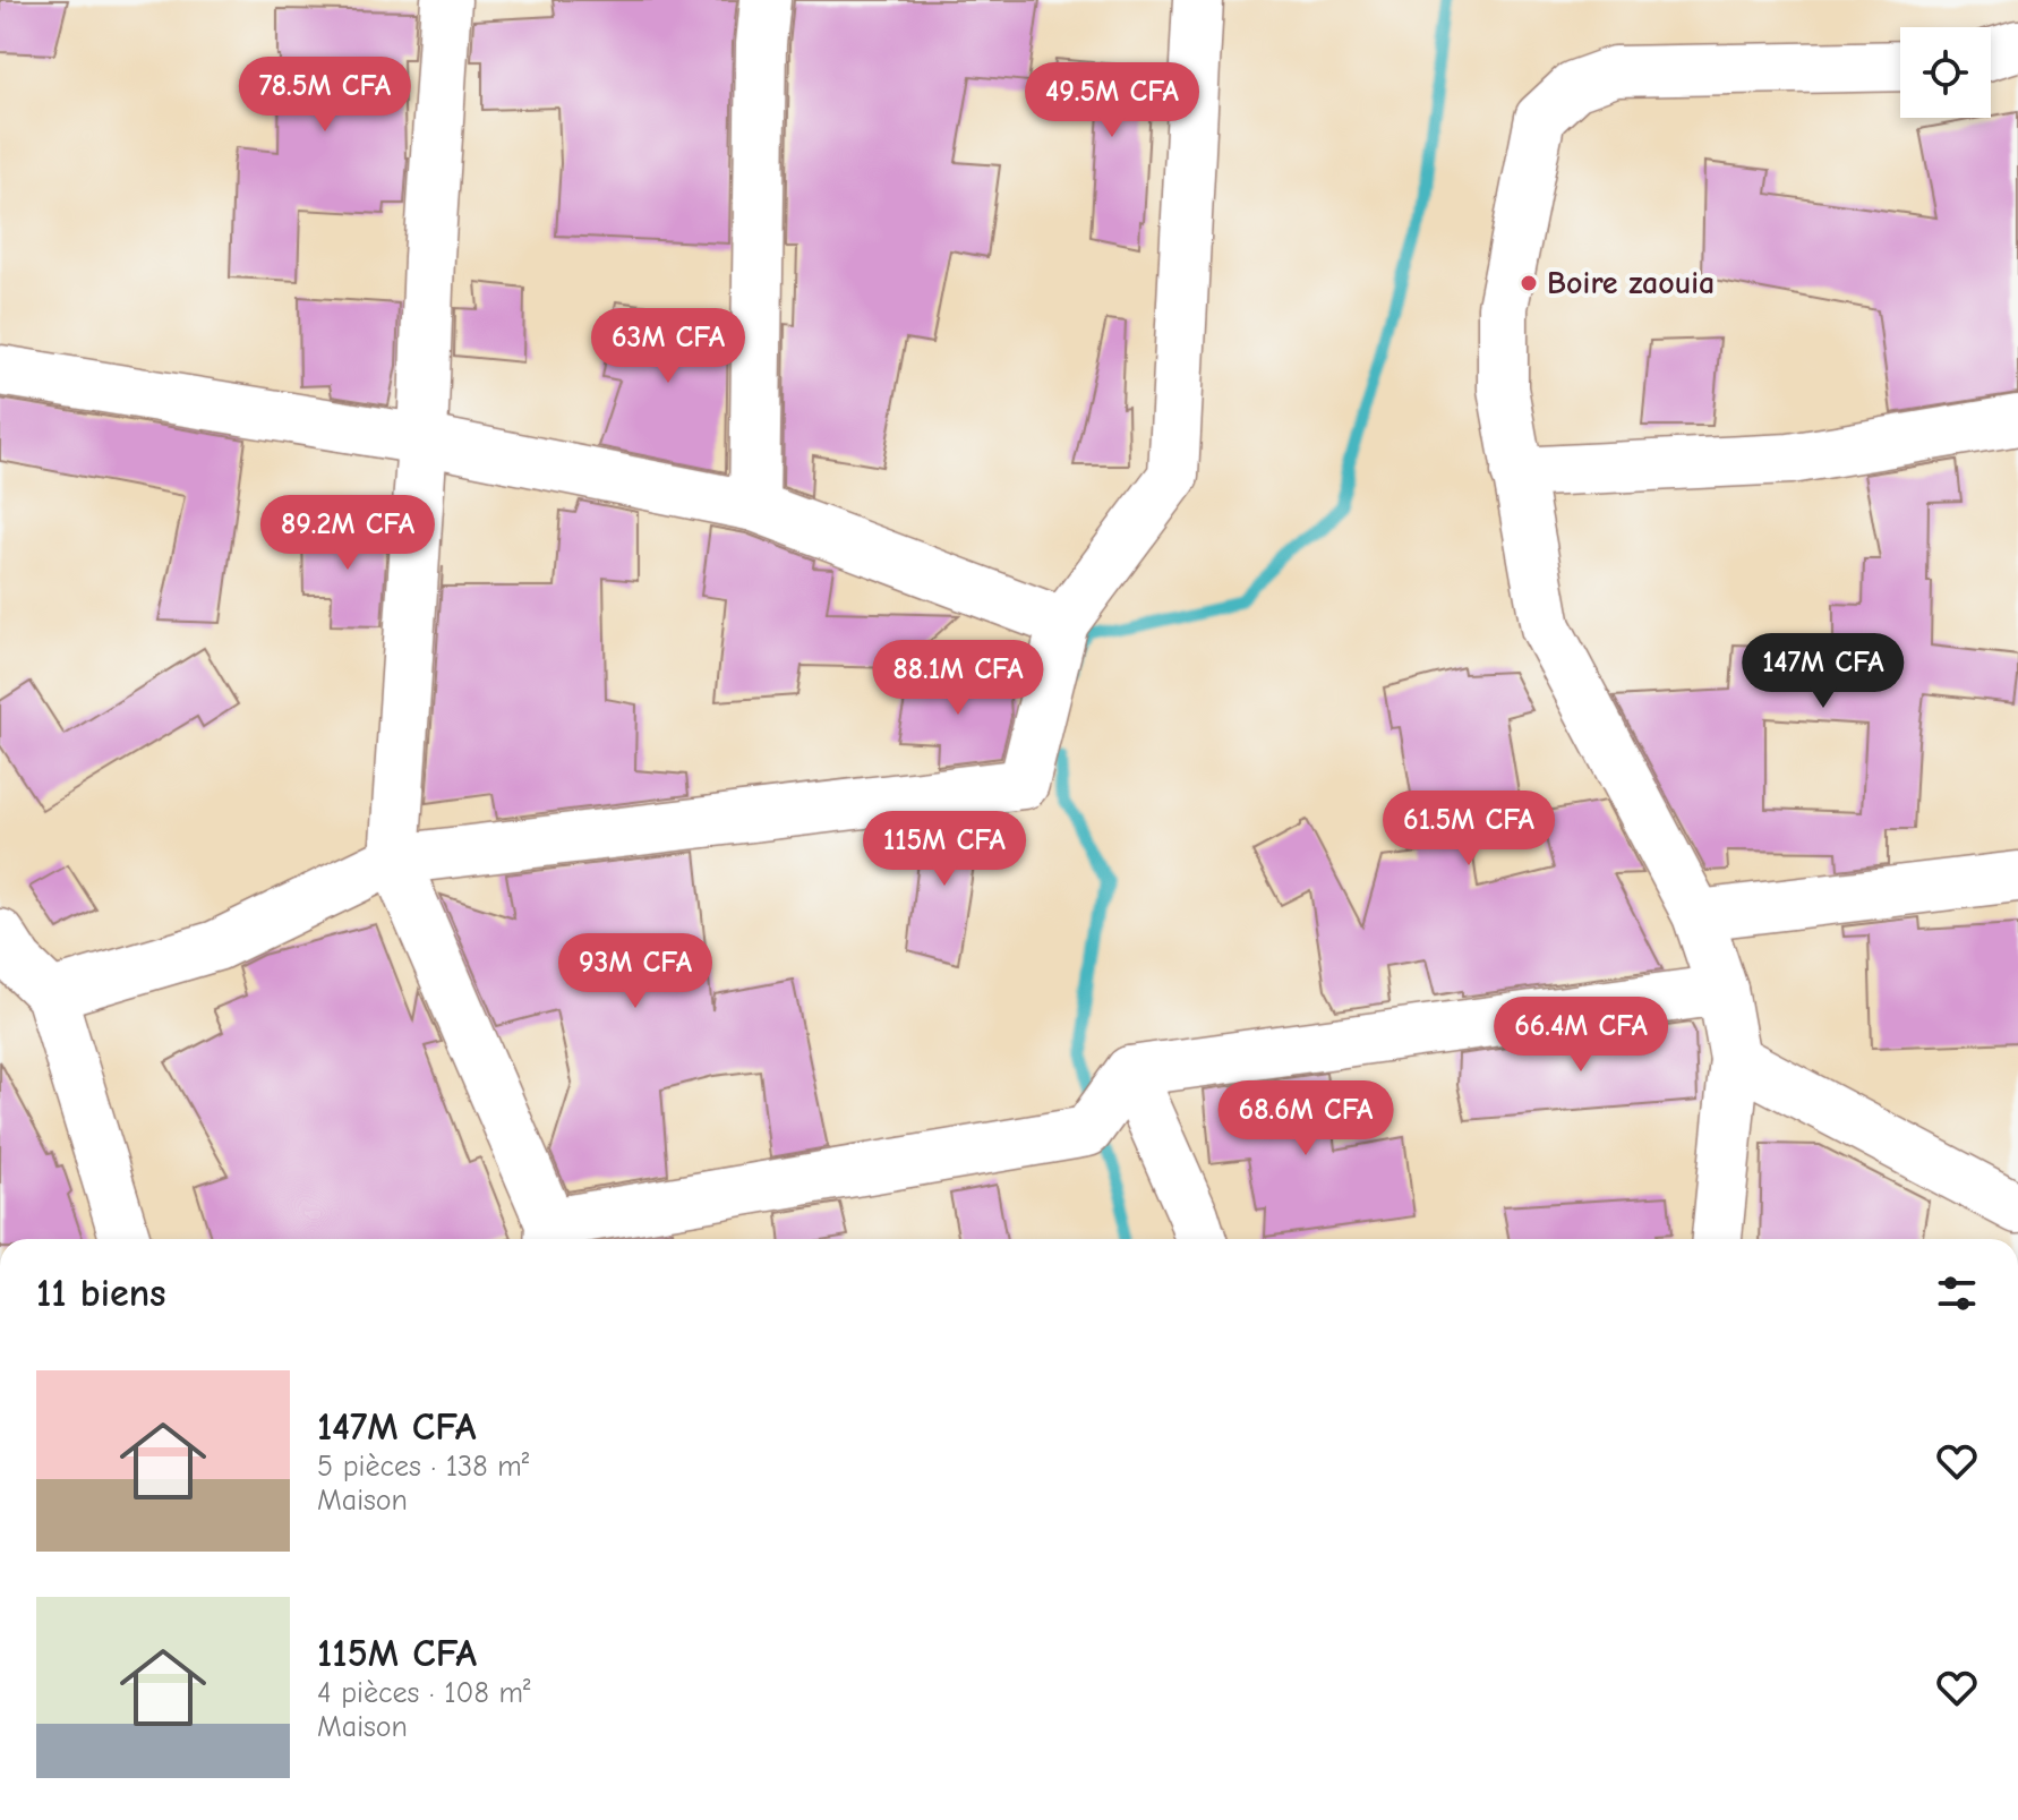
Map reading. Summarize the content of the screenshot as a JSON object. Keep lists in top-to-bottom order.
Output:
{
  "places": ["Boire zaouia"],
  "page": {
    "price": [
      "78.5M CFA",
      "49.5M CFA",
      "63M CFA",
      "89.2M CFA",
      "147M CFA",
      "88.1M CFA",
      "61.5M CFA",
      "115M CFA",
      "93M CFA",
      "66.4M CFA",
      "68.6M CFA"
    ],
    "heading": "11 biens",
    "list": [
      {
        "name": "147M CFA",
        "note": "5 pièces · 138 m² · Maison"
      },
      {
        "name": "115M CFA",
        "note": "4 pièces · 108 m² · Maison"
      }
    ]
  }
}
